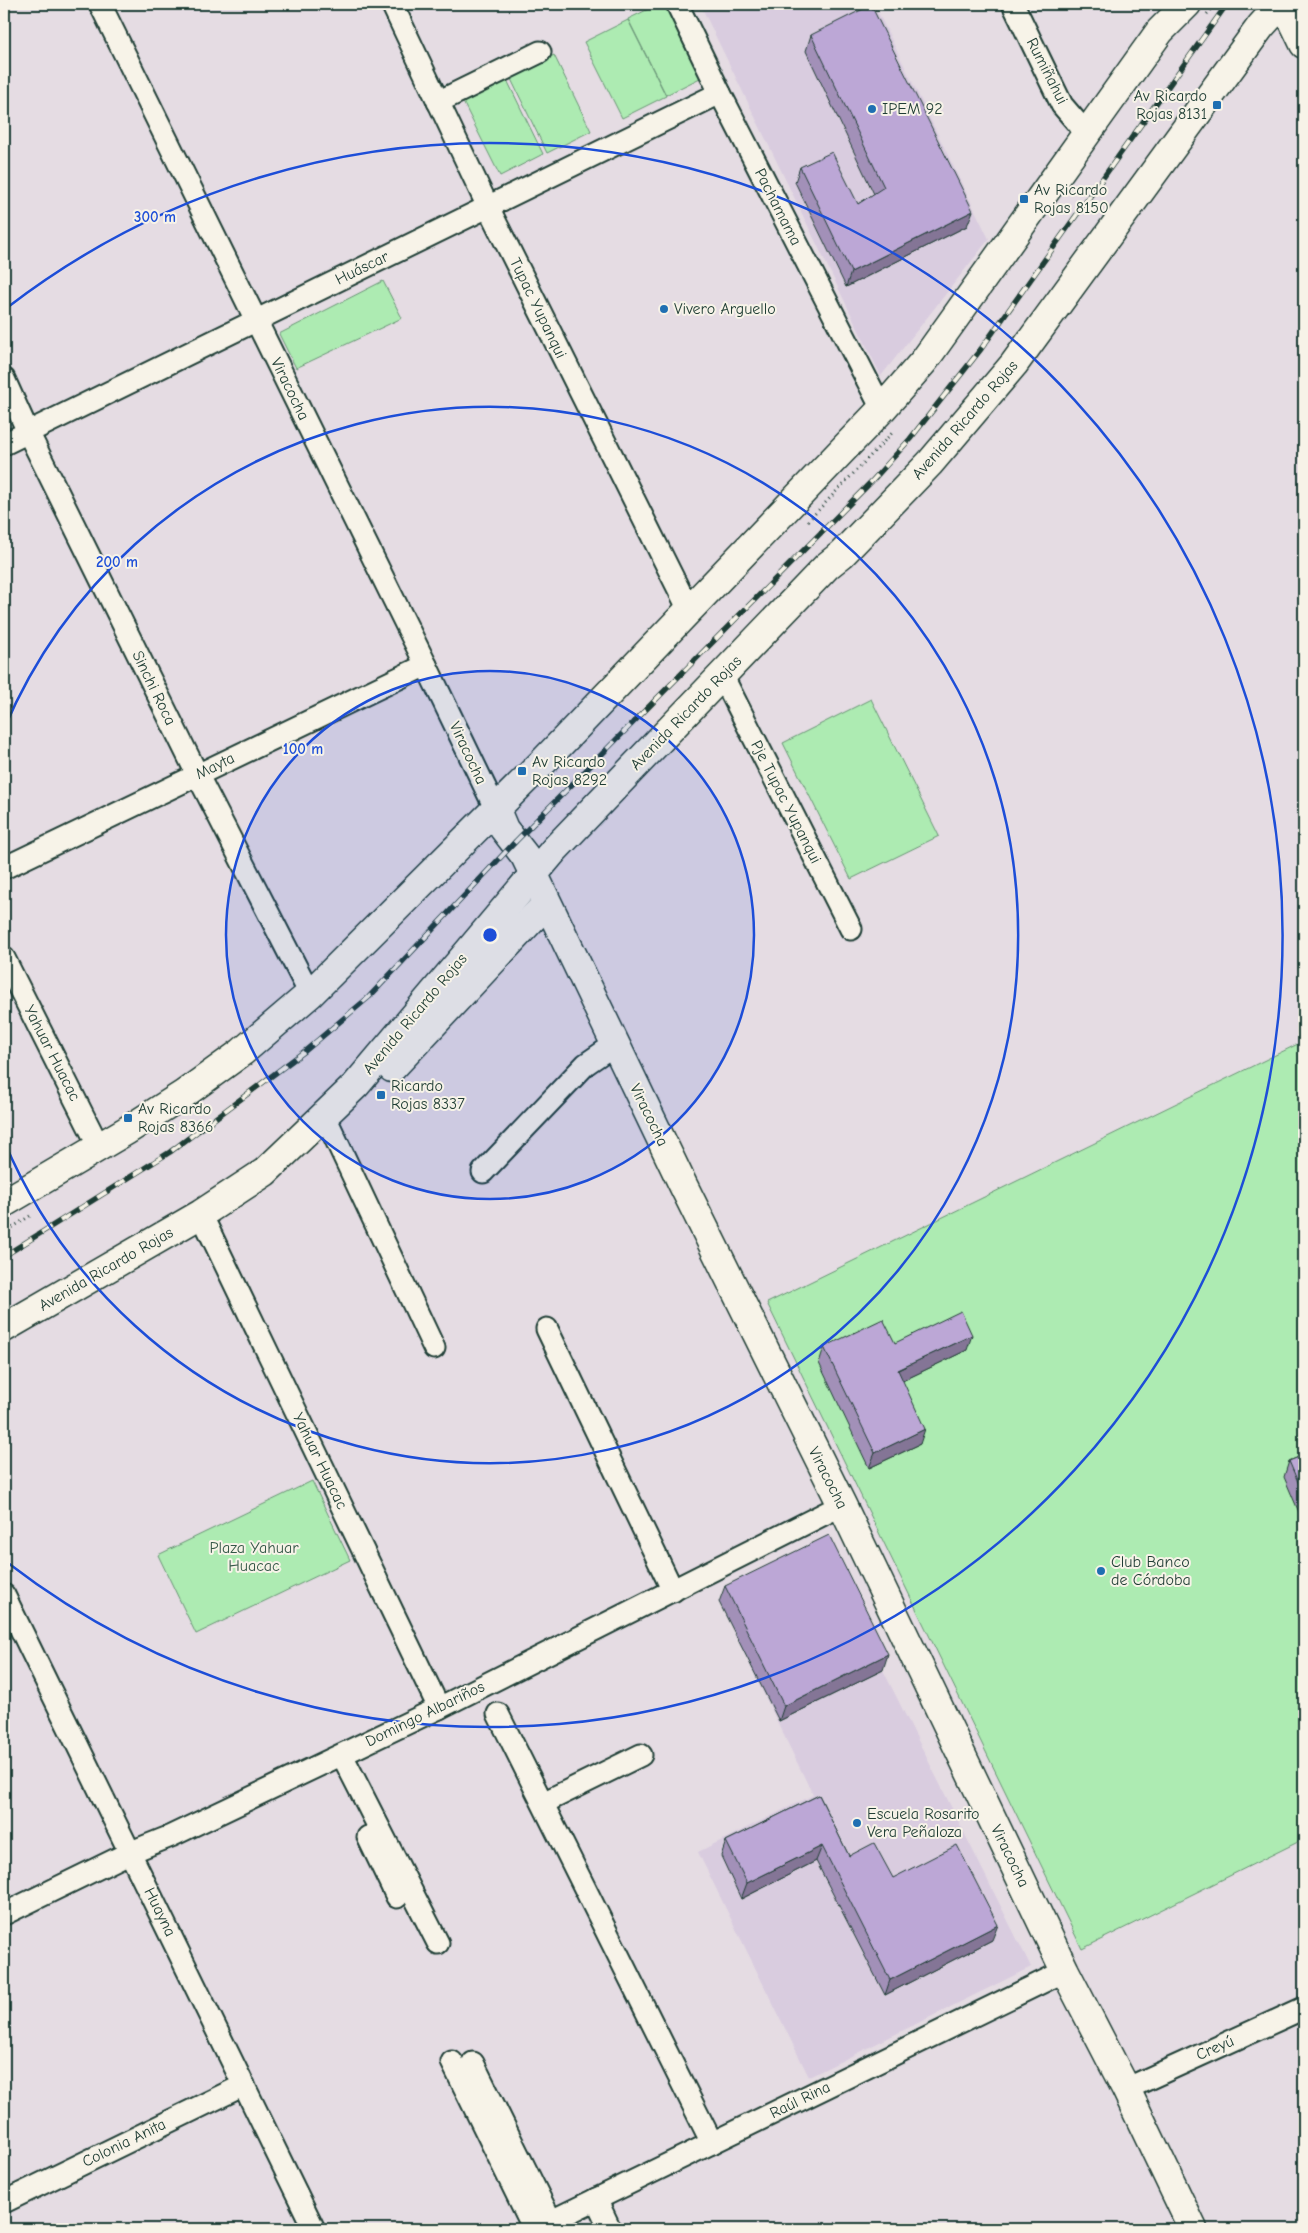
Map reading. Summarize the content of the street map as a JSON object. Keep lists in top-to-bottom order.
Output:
{
  "streets": {
    "main road": ["Viracocha", "Avenida Ricardo Rojas"],
    "street": [
      "Rumiñahui",
      "Pachamama",
      "Huáscar",
      "Tupac Yupanqui",
      "Sinchi Roca",
      "Mayta",
      "Pje Tupac Yupanqui",
      "Yahuar Huacac",
      "Domingo Albariños",
      "Huayna",
      "Creyú",
      "Raúl Rina",
      "Colonia Anita"
    ]
  },
  "crossings": [
    ["Pachamama", "Huáscar"],
    ["Huáscar", "Tupac Yupanqui"],
    ["Huáscar", "Viracocha"],
    ["Huáscar", "Sinchi Roca"],
    ["Viracocha", "Avenida Ricardo Rojas"],
    ["Viracocha", "Mayta"],
    ["Viracocha", "Domingo Albariños"],
    ["Viracocha", "Creyú"],
    ["Viracocha", "Raúl Rina"],
    ["Avenida Ricardo Rojas", "Pje Tupac Yupanqui"],
    ["Avenida Ricardo Rojas", "Yahuar Huacac"],
    ["Sinchi Roca", "Mayta"],
    ["Yahuar Huacac", "Domingo Albariños"],
    ["Domingo Albariños", "Huayna"],
    ["Huayna", "Colonia Anita"]
  ],
  "parks": ["Plaza Yahuar Huacac"],
  "places": {
    "transit": [
      "Av Ricardo Rojas 8131",
      "Av Ricardo Rojas 8150",
      "Av Ricardo Rojas 8292",
      "Ricardo Rojas 8337",
      "Av Ricardo Rojas 8366"
    ],
    "other": [
      "IPEM 92",
      "Vivero Arguello",
      "Club Banco de Córdoba",
      "Escuela Rosarito Vera Peñaloza"
    ]
  },
  "rings": ["300 m", "200 m", "100 m"]
}
